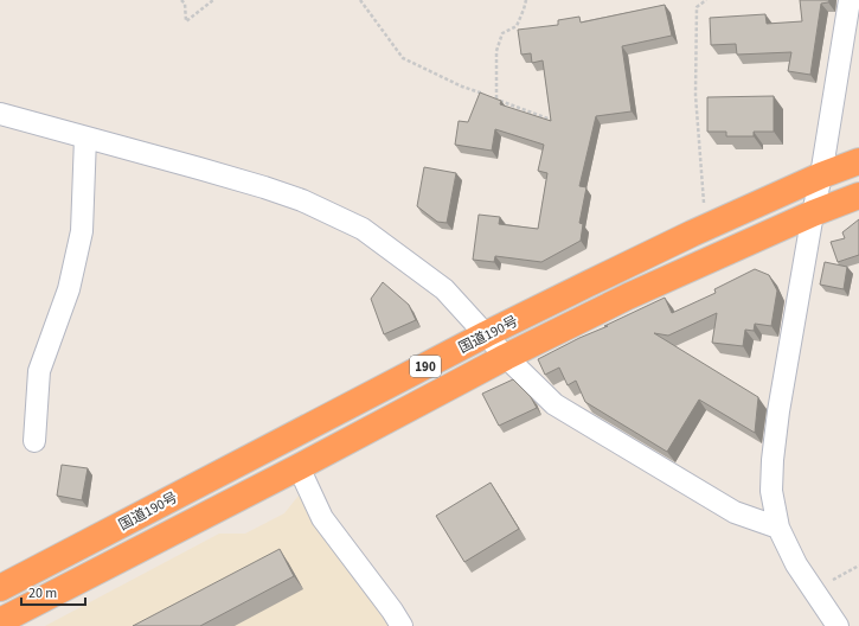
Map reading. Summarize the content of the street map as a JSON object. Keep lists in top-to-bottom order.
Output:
{
  "streets": {
    "highway": ["国道190号", "190"]
  },
  "scale_bar": "20 m"
}
